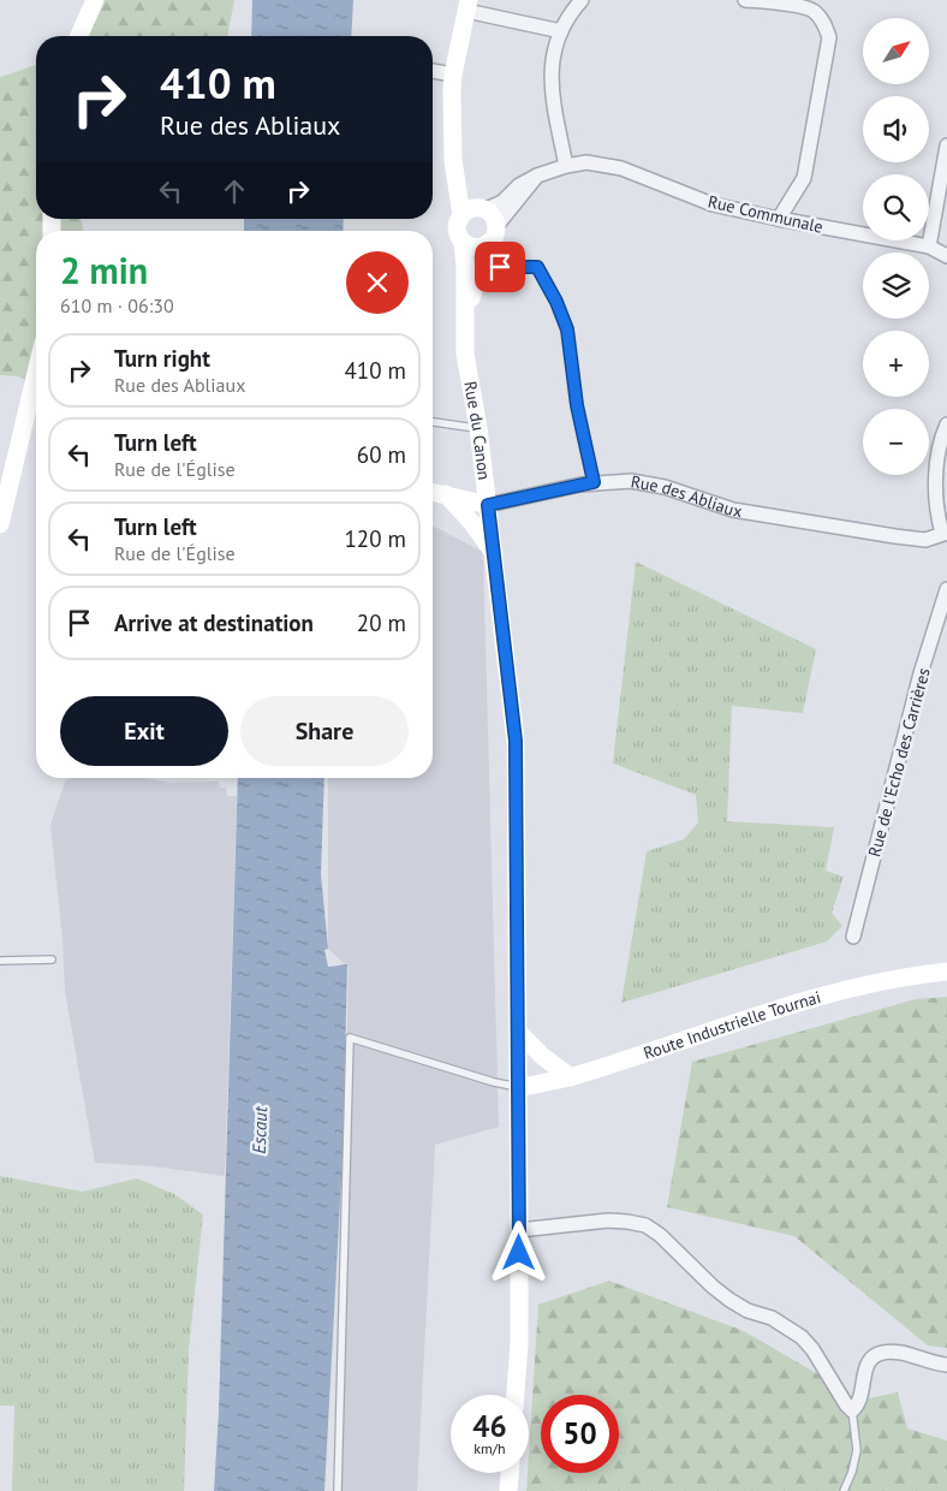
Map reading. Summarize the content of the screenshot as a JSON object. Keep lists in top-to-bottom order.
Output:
{
  "streets": {
    "main road": ["Rue du Canon", "Rue des Abliaux", "Route Industrielle Tournai"],
    "street": ["Rue Communale", "Rue de l'Echo des Carrières"]
  },
  "crossings": [
    ["Rue du Canon", "Rue des Abliaux"],
    ["Rue du Canon", "Route Industrielle Tournai"]
  ],
  "water": ["Escaut"],
  "north": "top right",
  "page": {
    "map_buttons": ["+", "−"],
    "turn": ["410 m", "Rue des Abliaux"],
    "heading": ["2 min", "610 m · 06:30"],
    "list": [
      {
        "name": "Turn right",
        "note": "Rue des Abliaux",
        "value": "410 m"
      },
      {
        "name": "Turn left",
        "note": "Rue de l'Église",
        "value": "60 m"
      },
      {
        "name": "Turn left",
        "note": "Rue de l'Église",
        "value": "120 m"
      },
      {
        "name": "Arrive at destination",
        "value": "20 m"
      }
    ],
    "buttons": ["Exit", "Share"],
    "speed": "46 km/h",
    "limit": "50"
  }
}
